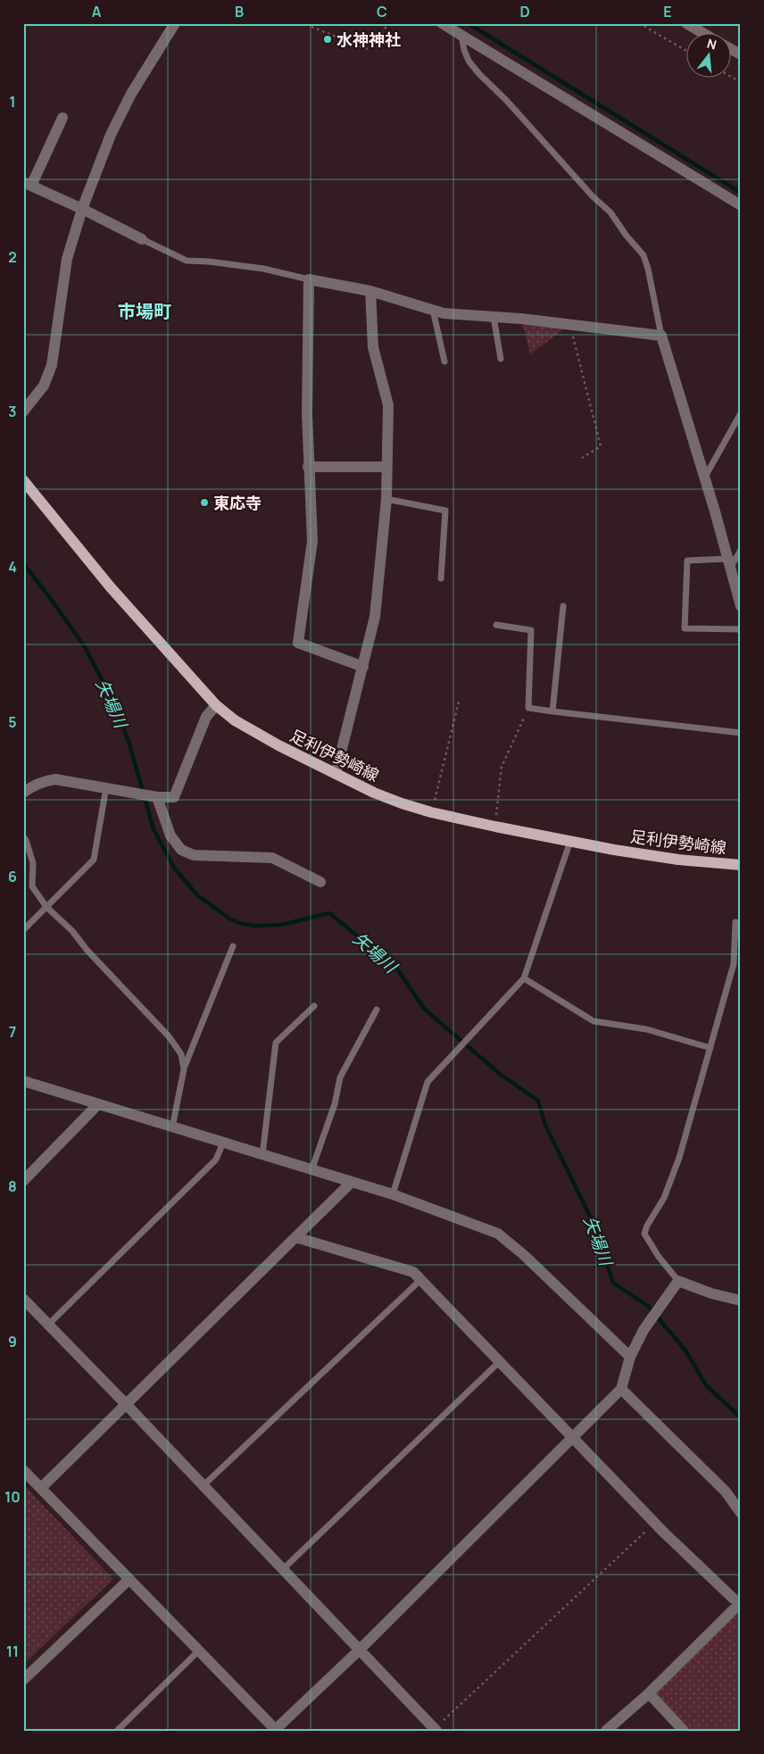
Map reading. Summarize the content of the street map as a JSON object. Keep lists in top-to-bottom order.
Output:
{
  "streets": {
    "main road": ["足利伊勢崎線"]
  },
  "districts": ["市場町"],
  "water": ["矢場川"],
  "places": ["水神神社", "東応寺"],
  "north": "top",
  "grid": {
    "columns": [
      "A",
      "B",
      "C",
      "D",
      "E"
    ],
    "rows": [
      "1",
      "2",
      "3",
      "4",
      "5",
      "6",
      "7",
      "8",
      "9",
      "10",
      "11"
    ]
  }
}
